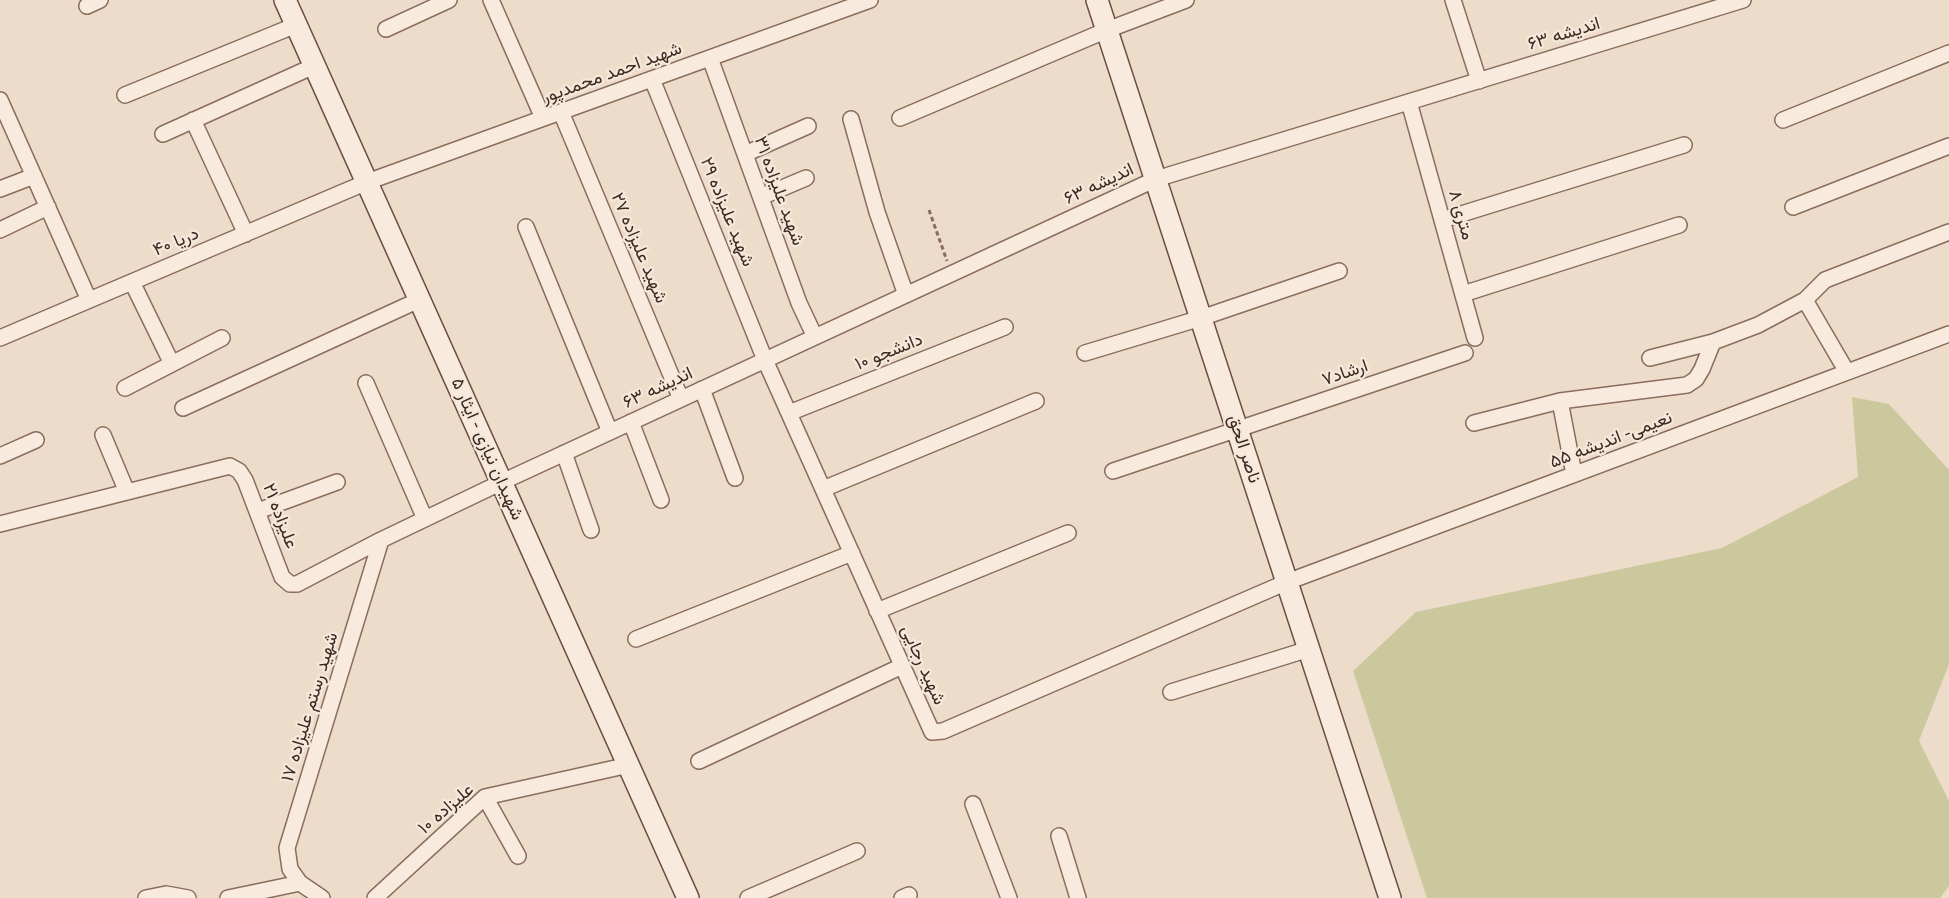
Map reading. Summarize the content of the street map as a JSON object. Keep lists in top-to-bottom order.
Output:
{
  "streets": {
    "street": [
      "اندیشه ۶۳",
      "شهید احمد محمدپور",
      "شهید علیزاده ۳۱",
      "شهید علیزاده ۲۹",
      "۸ متری",
      "دریا ۴۰",
      "شهید علیزاده ۲۷",
      "دانشجو ۱۰",
      "ارشاد۷",
      "نعیمی- اندیشه ۵۵",
      "شهیدان نیازی - ایثار ۵",
      "ناصر الحق",
      "علیزاده ۲۱",
      "شهید رجایی",
      "۱۷ شهید رستم علیزاده",
      "علیزاده ۱۰"
    ]
  },
  "crossings": [
    ["اندیشه ۶۳", "شهید علیزاده ۳۱"],
    ["اندیشه ۶۳", "شهید علیزاده ۲۹"],
    ["اندیشه ۶۳", "۸ متری"],
    ["اندیشه ۶۳", "شهید علیزاده ۲۷"],
    ["اندیشه ۶۳", "شهیدان نیازی - ایثار ۵"],
    ["اندیشه ۶۳", "ناصر الحق"],
    ["اندیشه ۶۳", "علیزاده ۲۱"],
    ["اندیشه ۶۳", "شهید رجایی"],
    ["شهید احمد محمدپور", "شهید علیزاده ۳۱"],
    ["شهید احمد محمدپور", "شهید علیزاده ۲۹"],
    ["شهید احمد محمدپور", "دریا ۴۰"],
    ["شهید احمد محمدپور", "شهید علیزاده ۲۷"],
    ["شهید احمد محمدپور", "شهیدان نیازی - ایثار ۵"],
    ["شهید علیزاده ۲۹", "شهید رجایی"],
    ["دریا ۴۰", "شهیدان نیازی - ایثار ۵"],
    ["دانشجو ۱۰", "شهید رجایی"],
    ["ارشاد۷", "ناصر الحق"],
    ["نعیمی- اندیشه ۵۵", "ناصر الحق"],
    ["نعیمی- اندیشه ۵۵", "شهید رجایی"],
    ["شهیدان نیازی - ایثار ۵", "علیزاده ۲۱"],
    ["شهیدان نیازی - ایثار ۵", "علیزاده ۱۰"],
    ["ناصر الحق", "شهید رجایی"],
    ["علیزاده ۲۱", "۱۷ شهید رستم علیزاده"]
  ]
}
